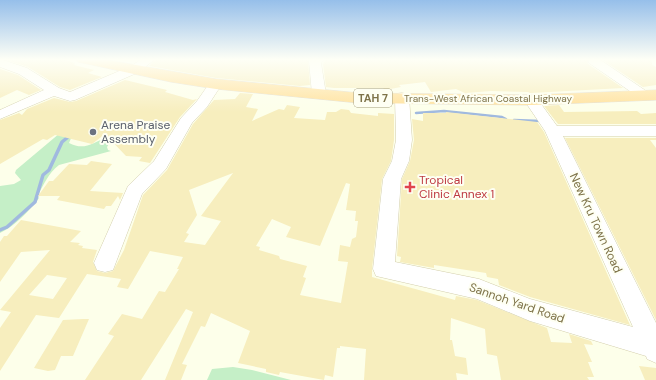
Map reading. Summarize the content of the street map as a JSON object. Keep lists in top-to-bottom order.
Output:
{
  "streets": {
    "highway": ["TAH 7", "Trans-West African Coastal Highway"],
    "street": ["New Kru Town Road", "Sannoh Yard Road"]
  },
  "crossings": [
    ["Trans-West African Coastal Highway", "New Kru Town Road"],
    ["Trans-West African Coastal Highway", "Sannoh Yard Road"],
    ["New Kru Town Road", "Sannoh Yard Road"]
  ],
  "places": {
    "other": ["Arena Praise Assembly"],
    "health": ["Tropical Clinic Annex 1"]
  }
}
